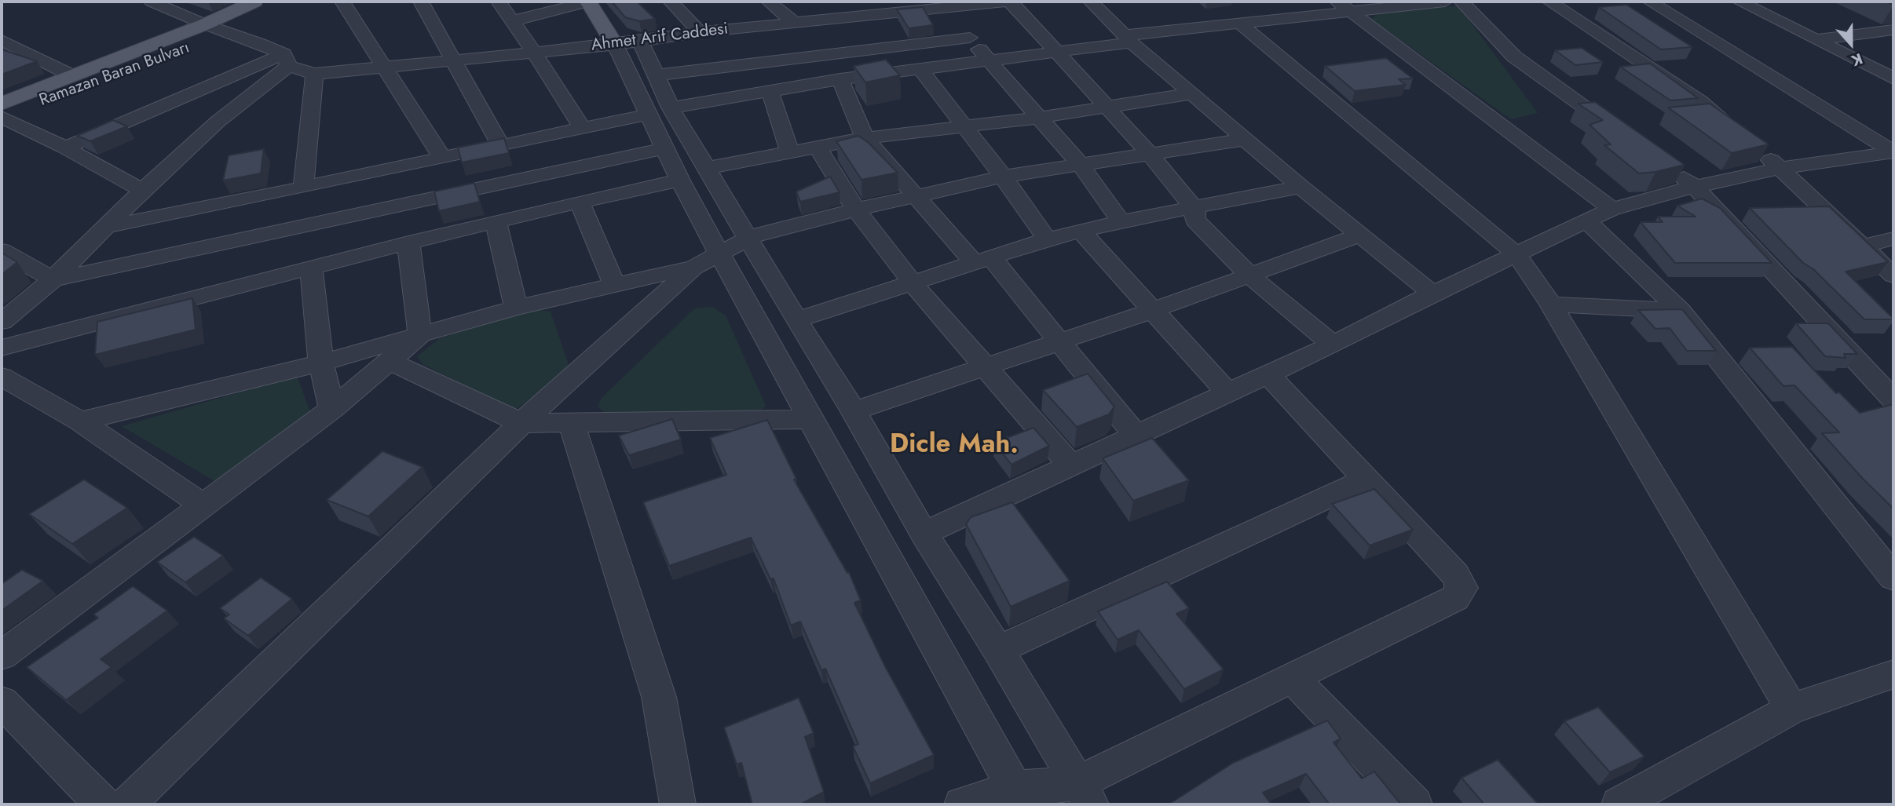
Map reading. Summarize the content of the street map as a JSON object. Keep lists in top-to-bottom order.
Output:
{
  "streets": {
    "main road": ["Ramazan Baran Bulvarı"],
    "street": ["Ahmet Arif Caddesi"]
  },
  "districts": ["Dicle Mah."],
  "north": "bottom"
}
